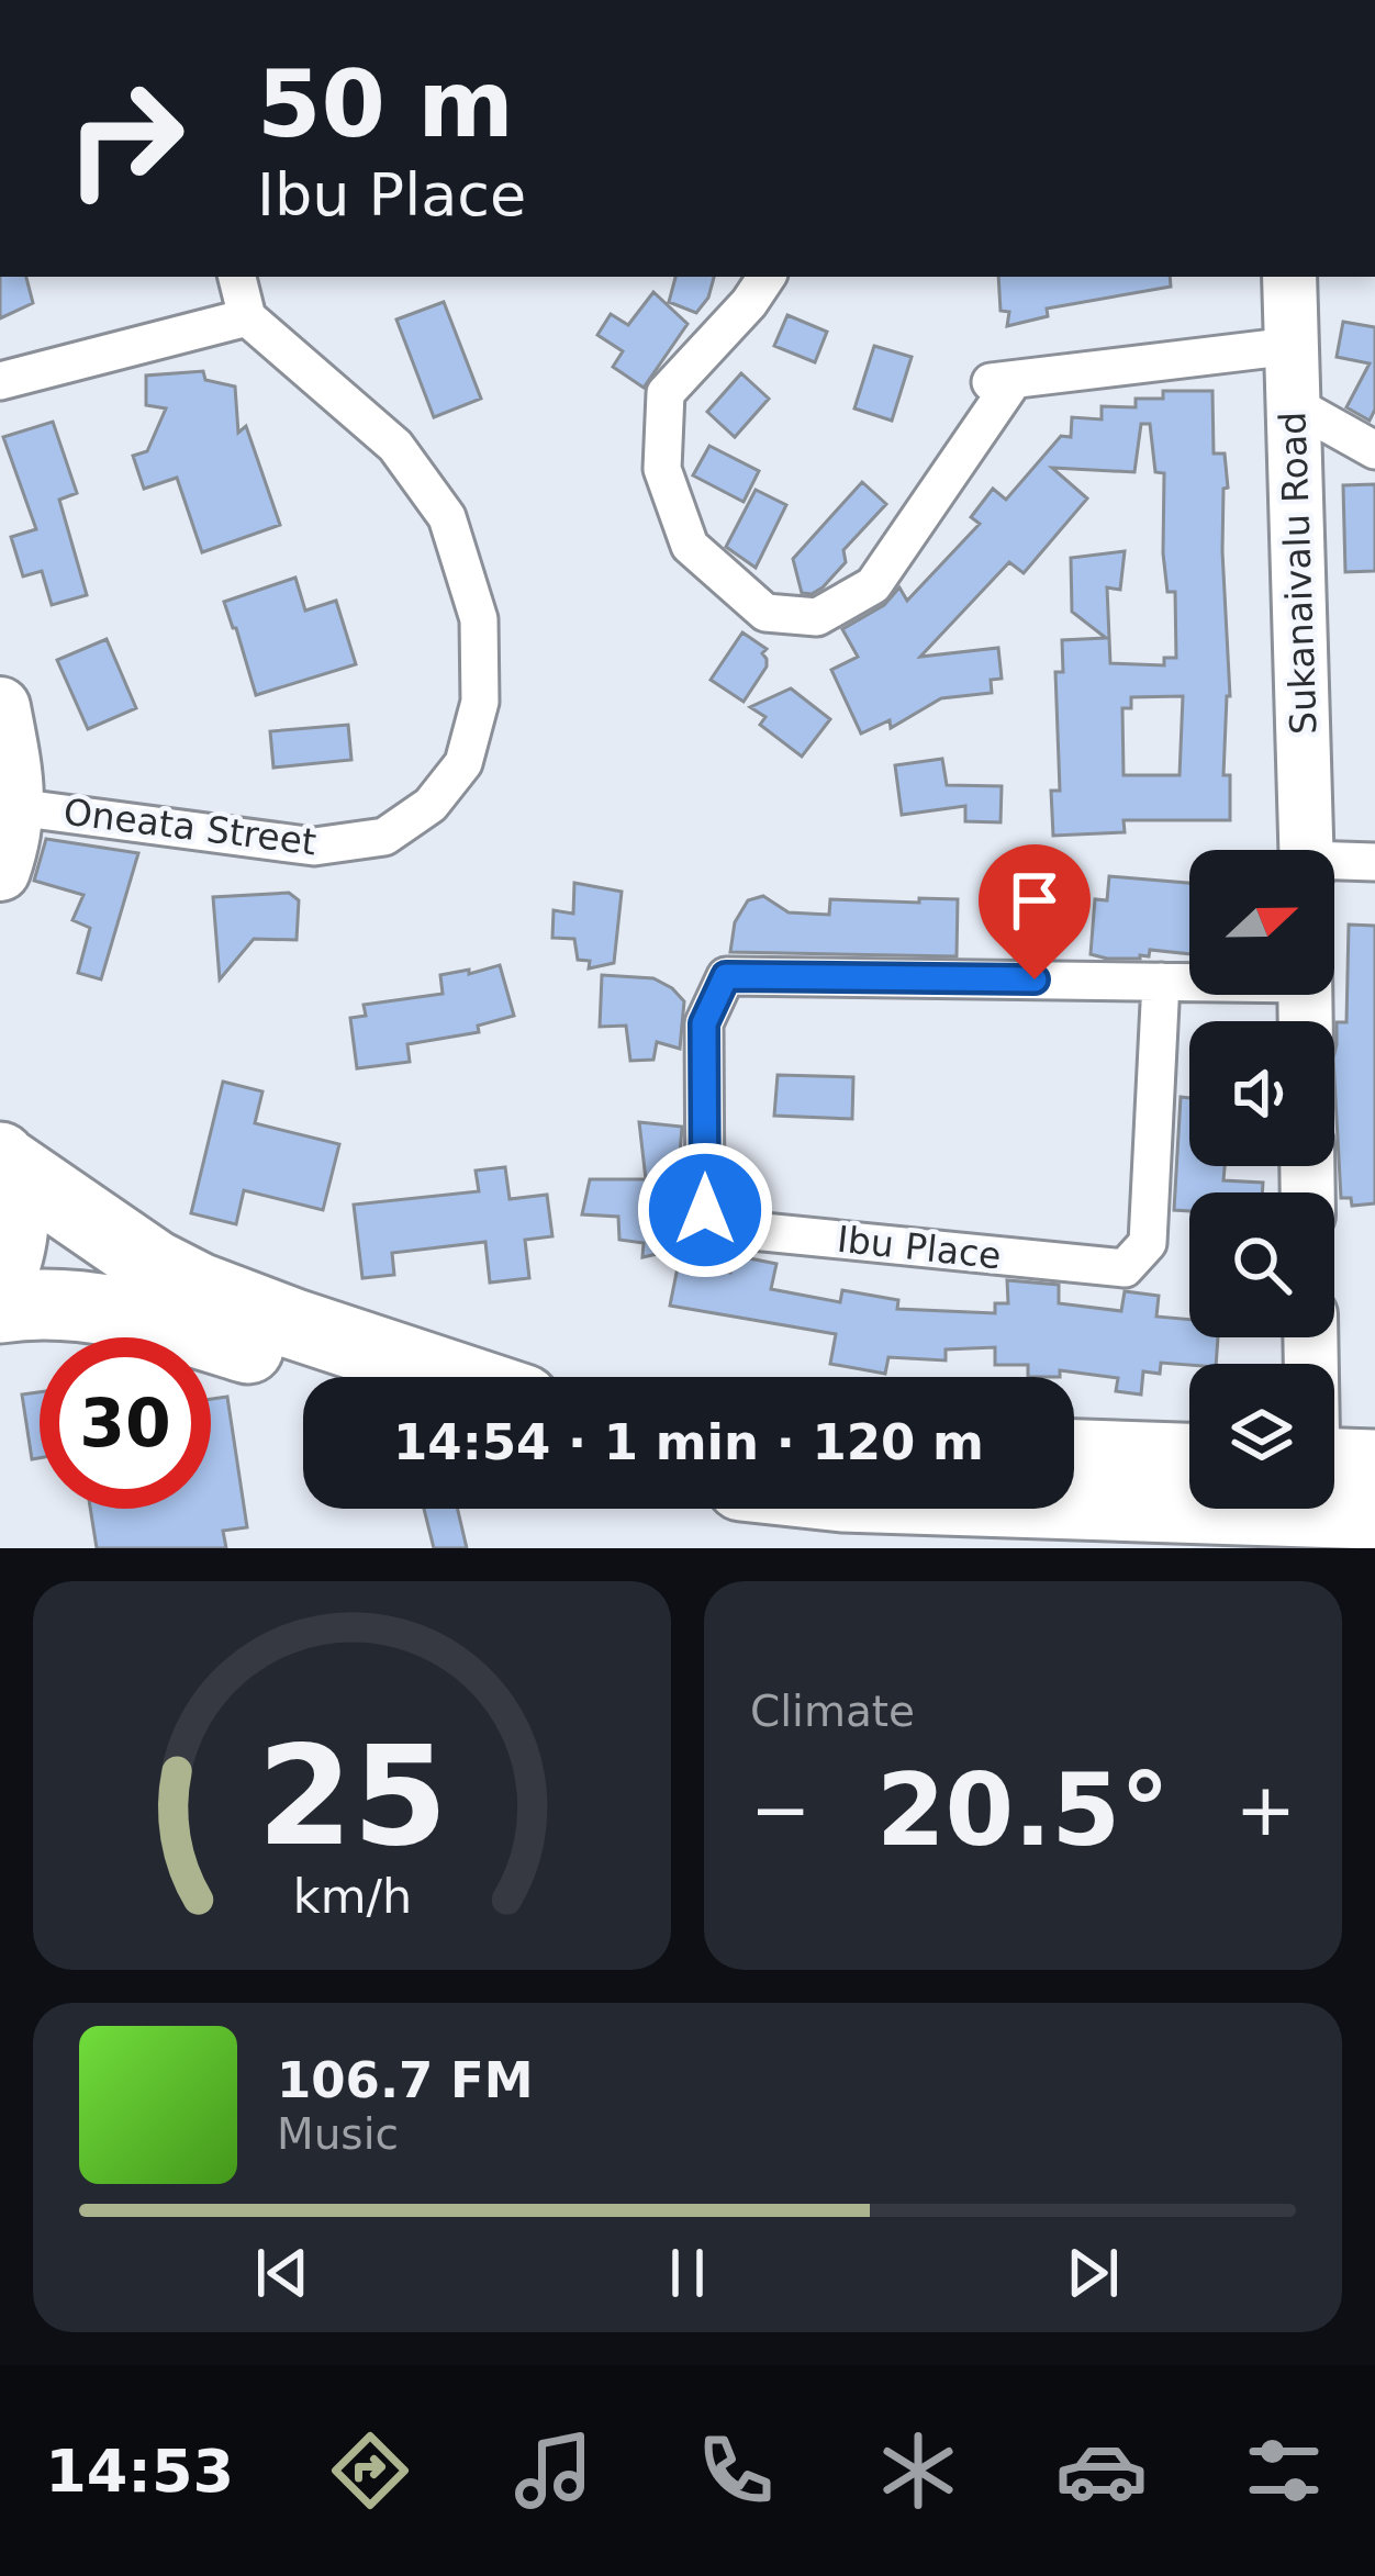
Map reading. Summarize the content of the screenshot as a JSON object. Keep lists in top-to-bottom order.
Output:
{
  "streets": {
    "main road": ["Sukanaivalu Road"],
    "street": ["Oneata Street", "Ibu Place"]
  },
  "north": "right",
  "page": {
    "turn": ["50 m", "Ibu Place"],
    "limit": "30",
    "trip": "14:54 · 1 min · 120 m",
    "tile": "Climate",
    "heat": ["−", "20.5°", "+"],
    "song": ["106.7 FM", "Music"],
    "tabs": "14:53",
    "gauge": ["25", "km/h"]
  }
}
